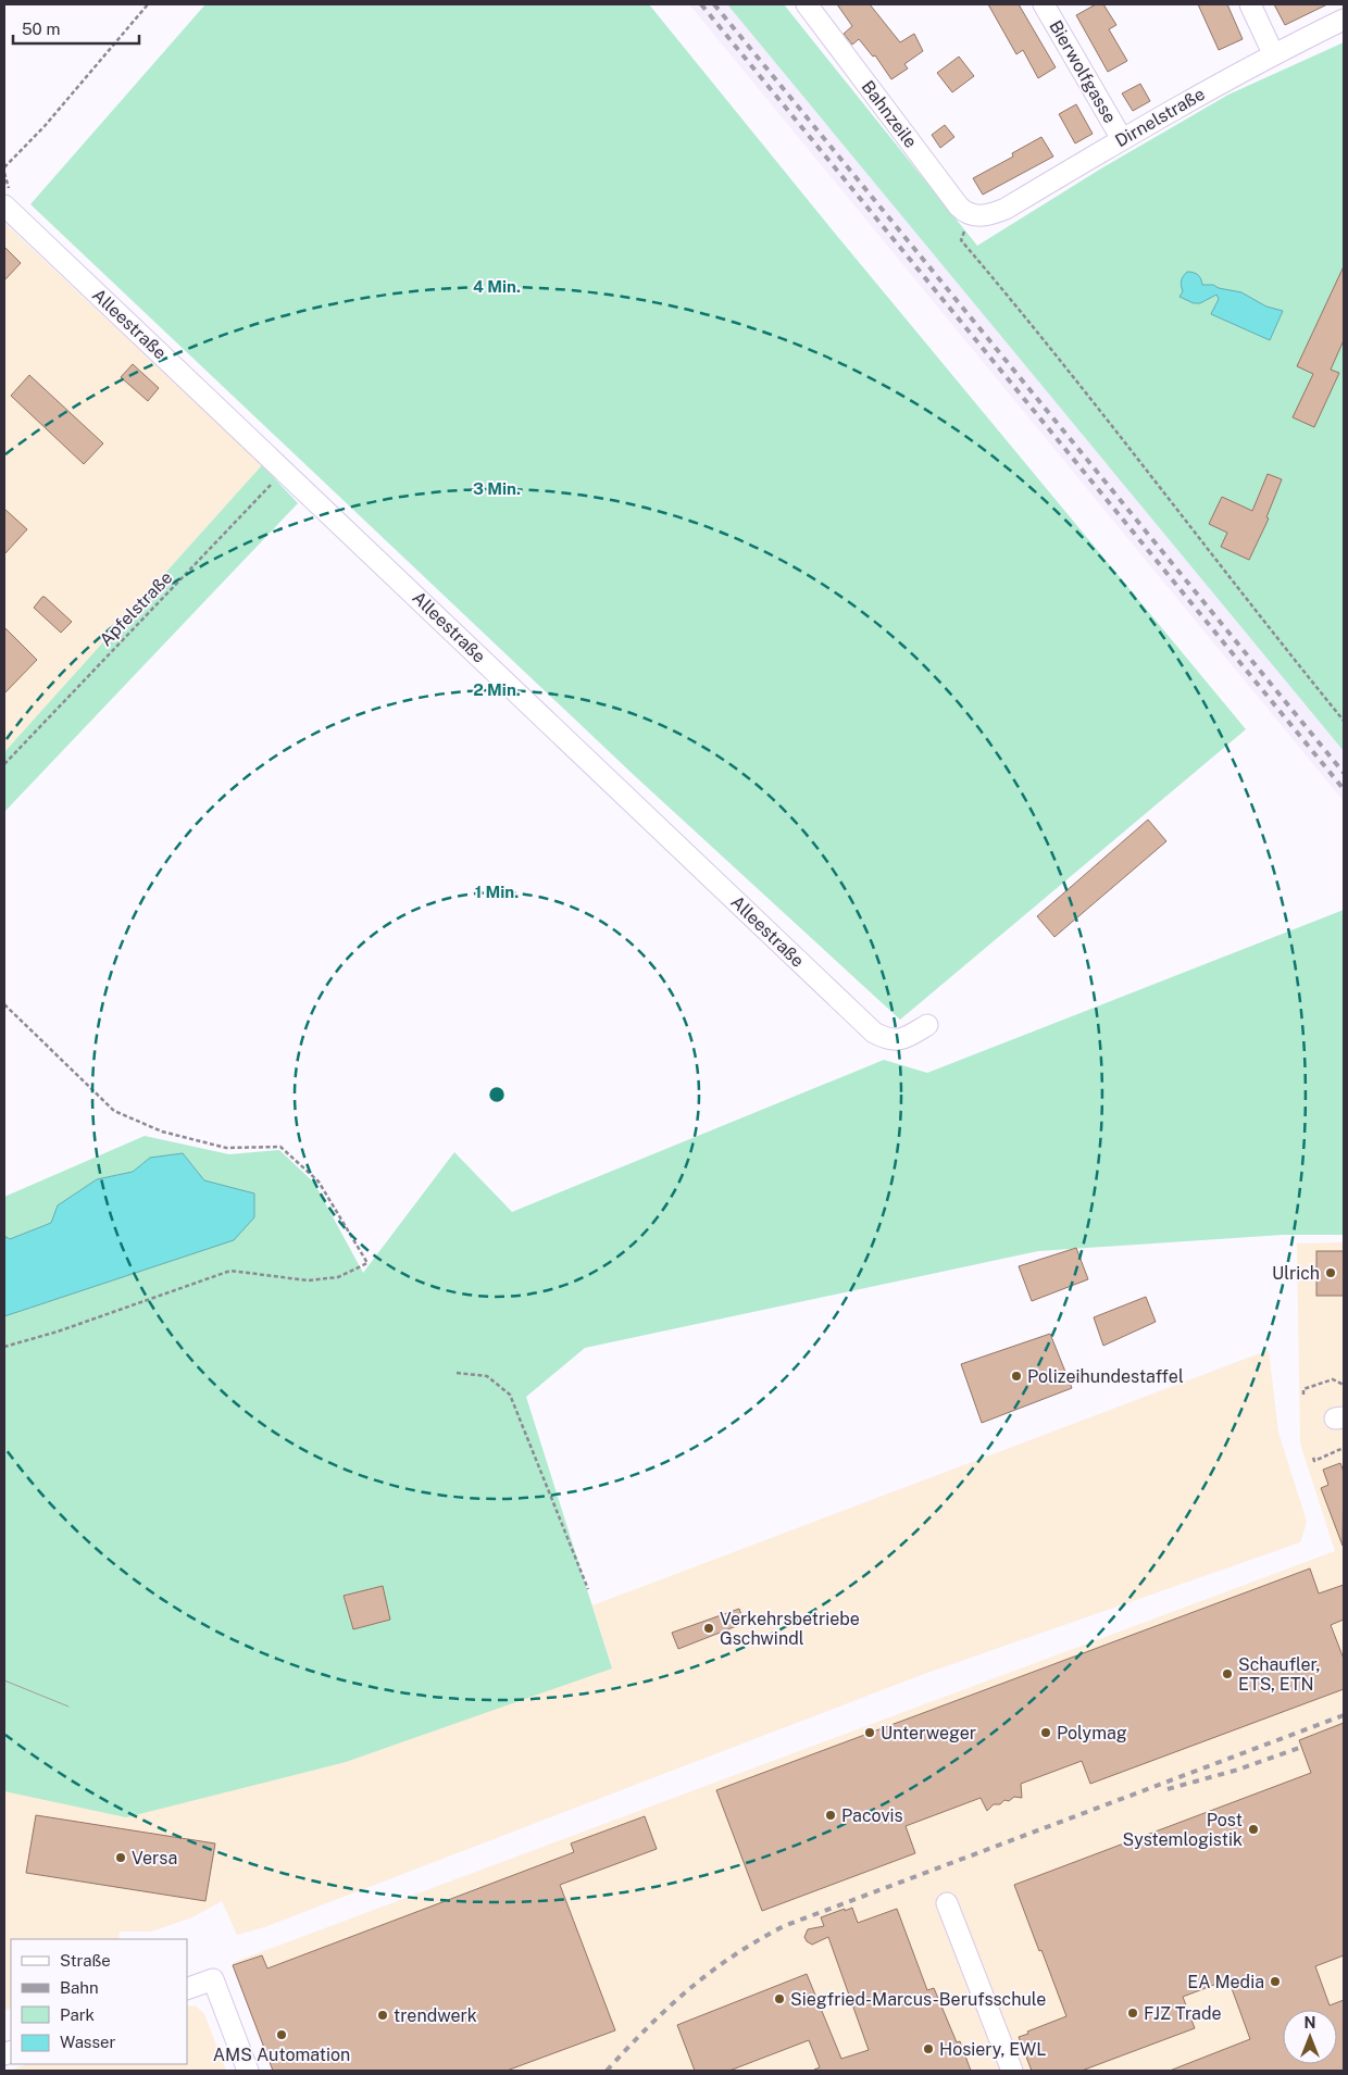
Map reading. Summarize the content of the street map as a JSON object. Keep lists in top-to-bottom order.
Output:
{
  "streets": {
    "street": [
      "Bierwolfgasse",
      "Bahnzeile",
      "Dirnelstraße",
      "Alleestraße"
    ],
    "path": ["Apfelstraße"]
  },
  "crossings": [
    ["Bierwolfgasse", "Dirnelstraße"],
    ["Bahnzeile", "Dirnelstraße"],
    ["Alleestraße", "Apfelstraße"]
  ],
  "places": [
    "Ulrich",
    "Polizeihundestaffel",
    "Verkehrsbetriebe Gschwindl",
    "Schaufler, ETS, ETN",
    "Unterweger",
    "Polymag",
    "Pacovis",
    "Post Systemlogistik",
    "Versa",
    "EA Media",
    "Siegfried-Marcus-Berufsschule",
    "FJZ Trade",
    "trendwerk",
    "AMS Automation",
    "Hosiery, EWL"
  ],
  "legend": [
    "Straße",
    "Bahn",
    "Park",
    "Wasser"
  ],
  "scale_bar": "50 m",
  "north": "top",
  "rings": [
    "4 Min.",
    "3 Min.",
    "2 Min.",
    "1 Min."
  ]
}
